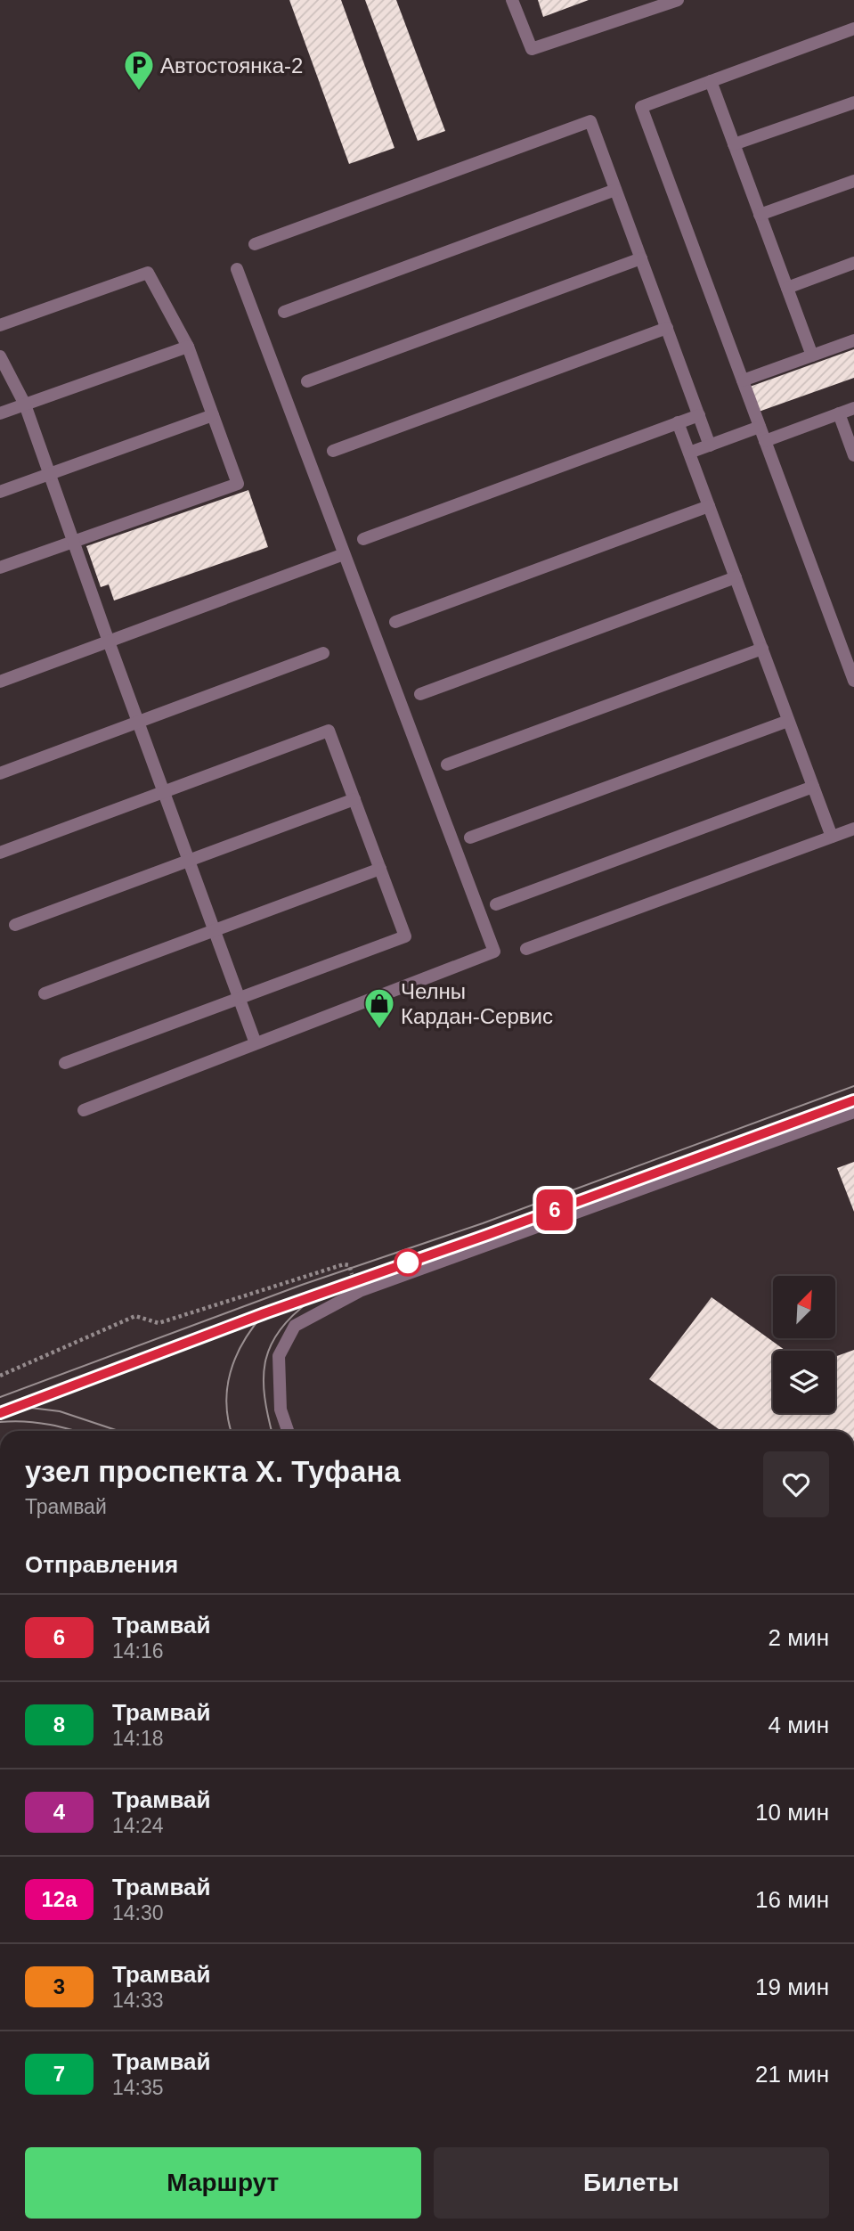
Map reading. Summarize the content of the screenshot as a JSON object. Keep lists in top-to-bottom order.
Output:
{
  "places": {
    "parking": ["Автостоянка-2"],
    "shop": ["Челны Кардан-Сервис"]
  },
  "lines": ["tram line 6"],
  "north": "top right",
  "page": {
    "on_map": "6",
    "heading": [
      ["узел проспекта Х. Туфана", "Трамвай"],
      "Отправления"
    ],
    "list": [
      {
        "mark": "6",
        "name": "Трамвай",
        "note": "14:16",
        "value": "2 мин"
      },
      {
        "mark": "8",
        "name": "Трамвай",
        "note": "14:18",
        "value": "4 мин"
      },
      {
        "mark": "4",
        "name": "Трамвай",
        "note": "14:24",
        "value": "10 мин"
      },
      {
        "mark": "12а",
        "name": "Трамвай",
        "note": "14:30",
        "value": "16 мин"
      },
      {
        "mark": "3",
        "name": "Трамвай",
        "note": "14:33",
        "value": "19 мин"
      },
      {
        "mark": "7",
        "name": "Трамвай",
        "note": "14:35",
        "value": "21 мин"
      }
    ],
    "buttons": ["Маршрут", "Билеты"]
  }
}
